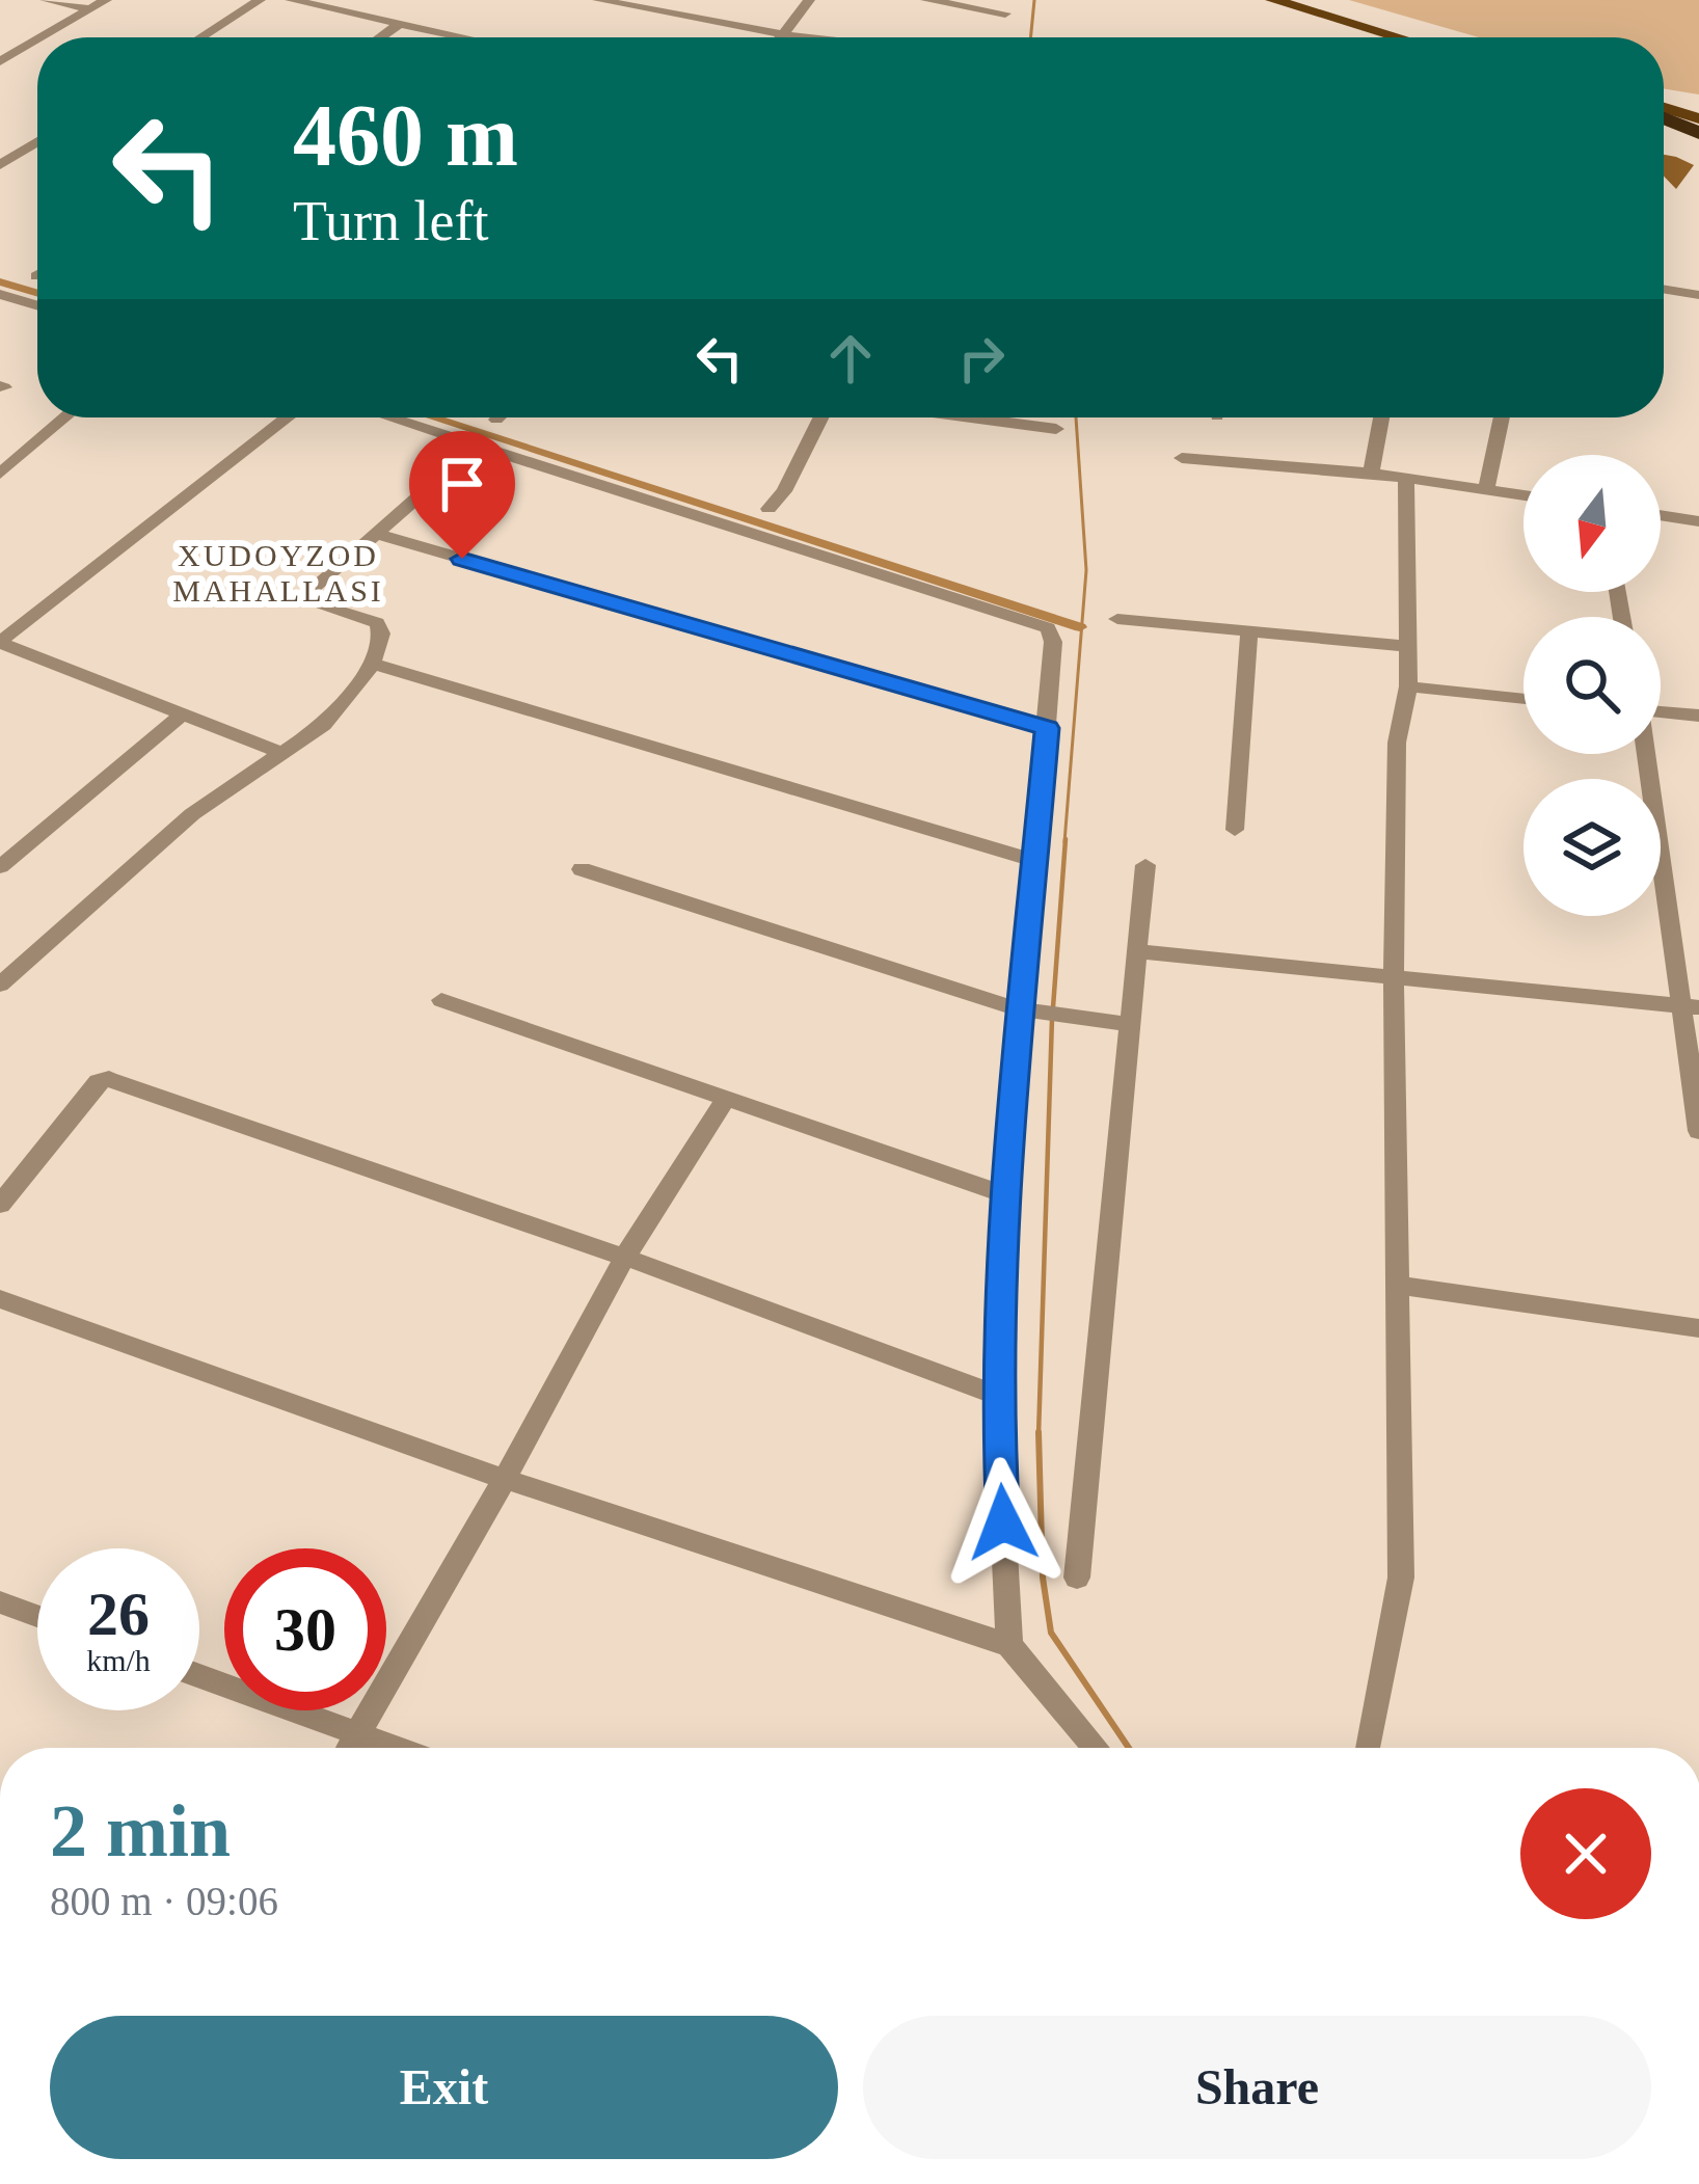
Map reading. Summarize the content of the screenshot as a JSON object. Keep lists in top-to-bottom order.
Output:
{
  "districts": ["XUDOYZOD MAHALLASI"],
  "north": "bottom",
  "page": {
    "turn": ["460 m", "Turn left"],
    "speed": "26 km/h",
    "limit": "30",
    "heading": ["2 min", "800 m · 09:06"],
    "buttons": ["Exit", "Share"]
  }
}
